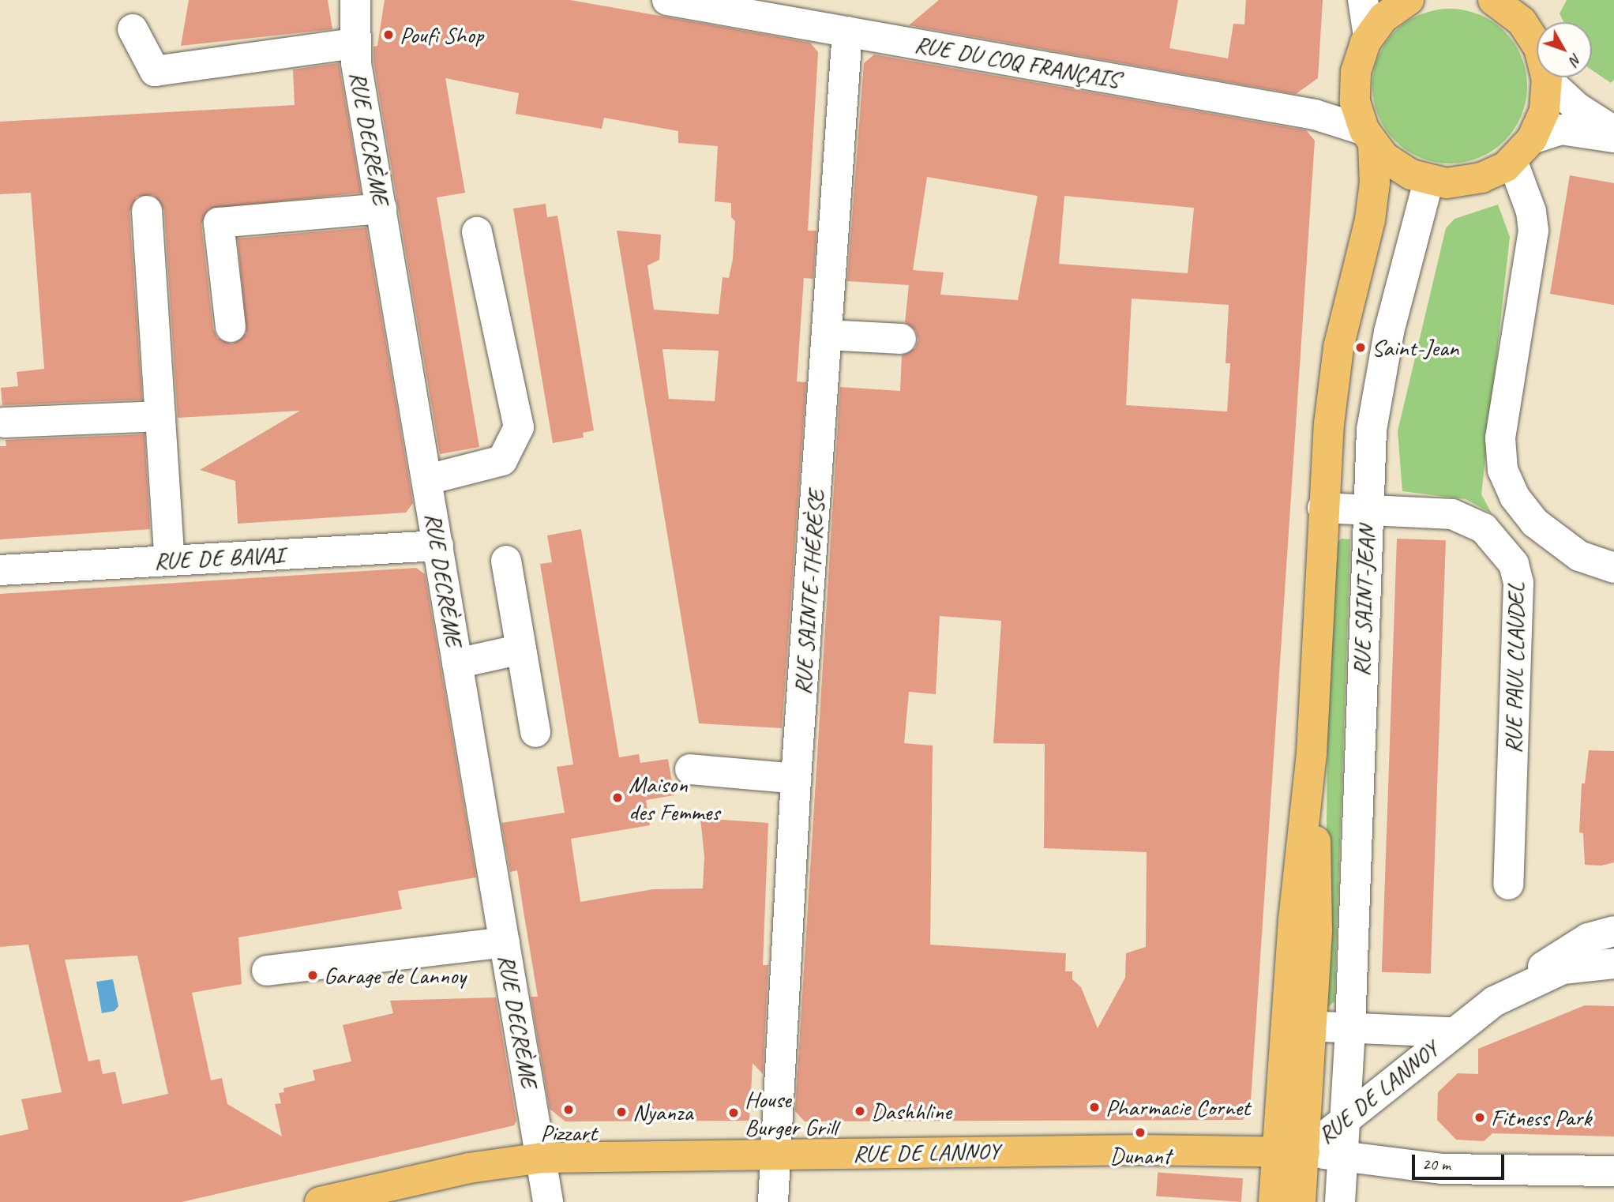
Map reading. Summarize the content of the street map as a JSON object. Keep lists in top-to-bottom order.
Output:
{
  "streets": {
    "main road": ["RUE SAINT-JEAN", "RUE DE LANNOY"],
    "street": [
      "RUE DU COQ FRANÇAIS",
      "RUE DECRÈME",
      "RUE DE BAVAI",
      "RUE SAINTE-THÉRÈSE",
      "RUE PAUL CLAUDEL"
    ]
  },
  "crossings": [
    ["RUE DU COQ FRANÇAIS", "RUE SAINTE-THÉRÈSE"],
    ["RUE DU COQ FRANÇAIS", "RUE SAINT-JEAN"],
    ["RUE DECRÈME", "RUE DE BAVAI"],
    ["RUE DECRÈME", "RUE DE LANNOY"],
    ["RUE SAINTE-THÉRÈSE", "RUE DE LANNOY"],
    ["RUE SAINT-JEAN", "RUE PAUL CLAUDEL"],
    ["RUE SAINT-JEAN", "RUE DE LANNOY"]
  ],
  "places": [
    "Poufi Shop",
    "Saint-Jean",
    "Maison des Femmes",
    "Garage de Lannoy",
    "Pharmacie Cornet",
    "Pizzart",
    "Dashhline",
    "Nyanza",
    "House Burger Grill",
    "Fitness Park",
    "Dunant"
  ],
  "scale_bar": "20 m",
  "north": "bottom right"
}
